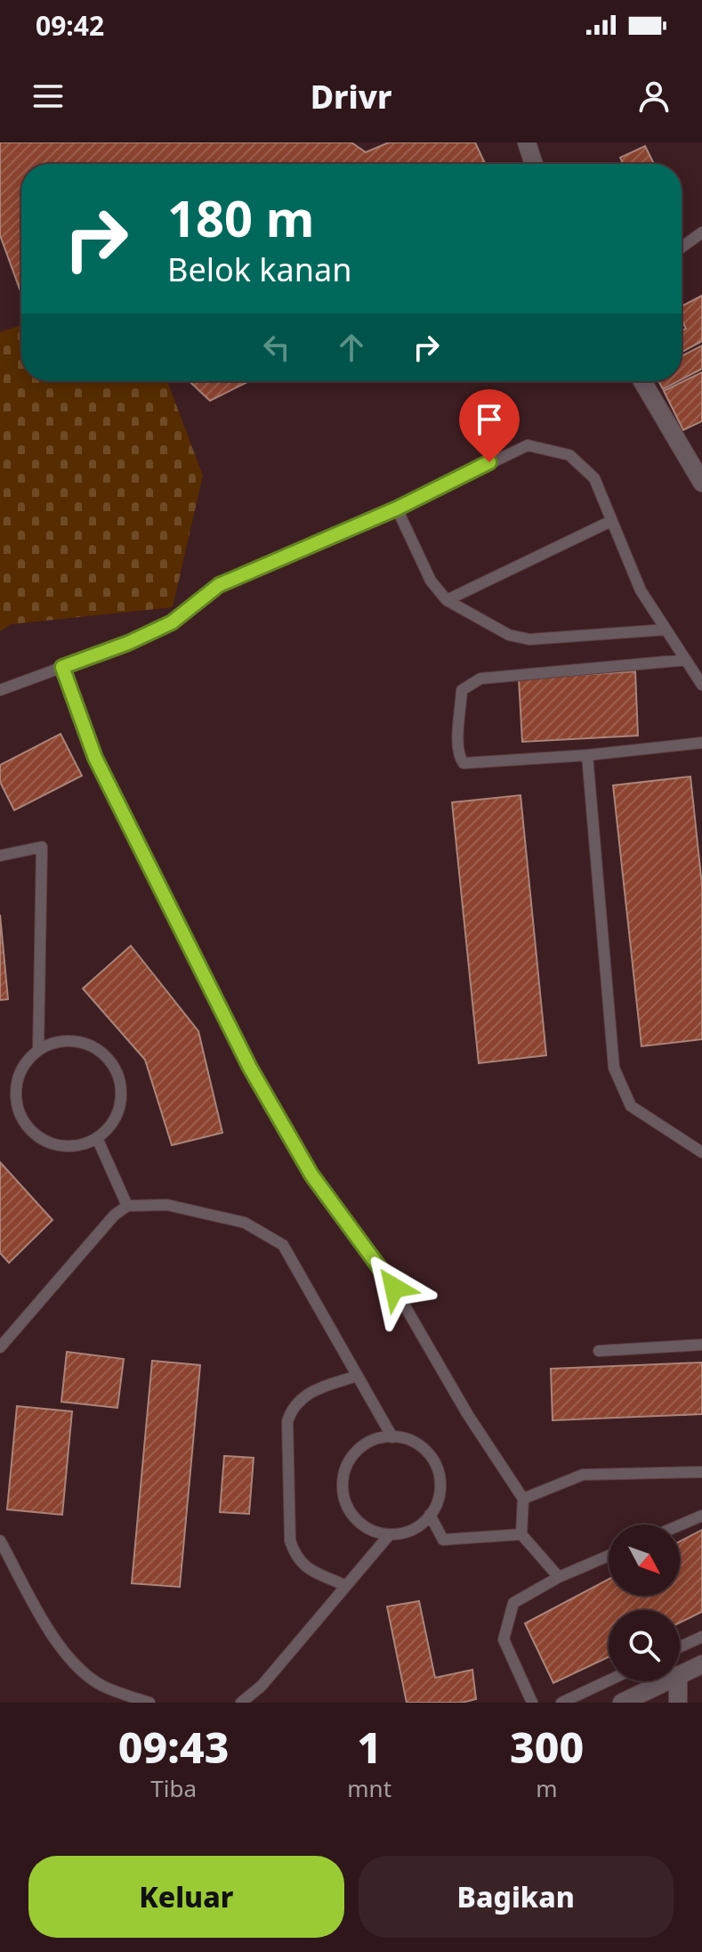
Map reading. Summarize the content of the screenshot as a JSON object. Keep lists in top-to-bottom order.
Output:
{
  "north": "bottom right",
  "page": {
    "status": "09:42",
    "header": "Drivr",
    "turn": ["180 m", "Belok kanan"],
    "eta": [
      "09:43",
      "Tiba",
      "1",
      "mnt",
      "300",
      "m"
    ],
    "buttons": ["Keluar", "Bagikan"]
  }
}
